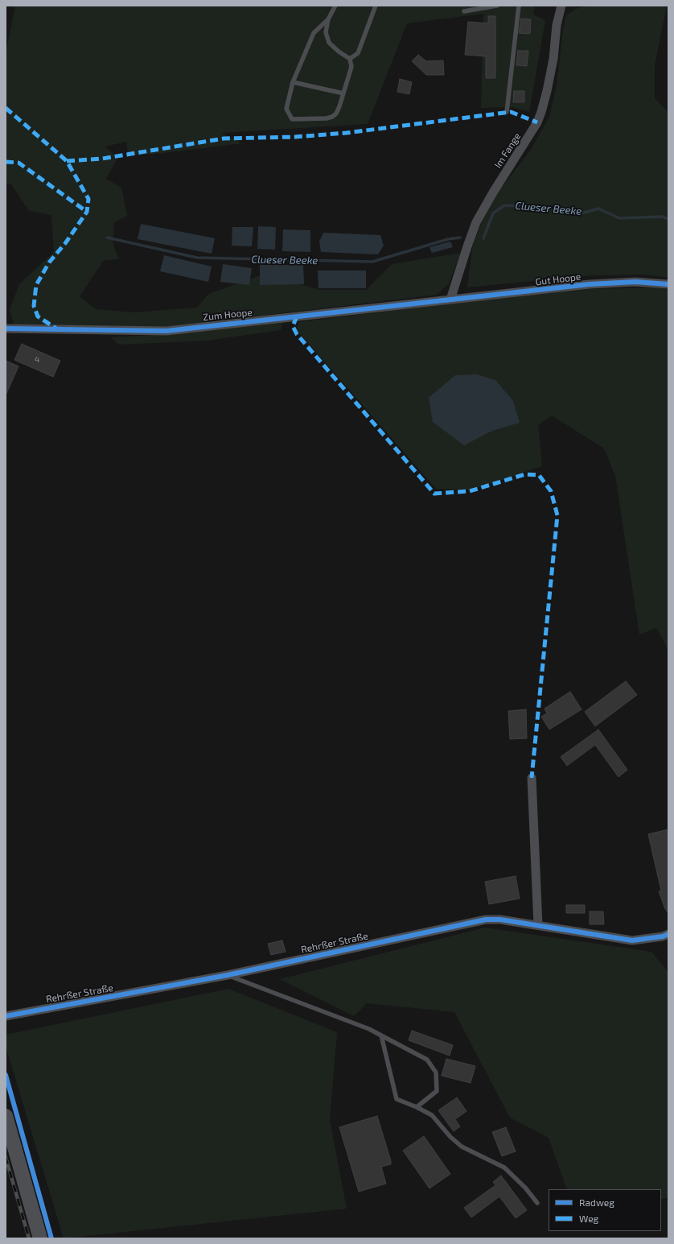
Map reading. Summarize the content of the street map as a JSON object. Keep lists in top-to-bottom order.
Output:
{
  "streets": {
    "street": [
      "Im Fange",
      "Gut Hoope",
      "Zum Hoope",
      "Rehrßer Straße"
    ]
  },
  "crossings": [
    ["Im Fange", "Gut Hoope"],
    ["Im Fange", "Zum Hoope"],
    ["Gut Hoope", "Zum Hoope"]
  ],
  "water": ["Clueser Beeke"],
  "house_numbers": ["4"],
  "legend": ["Radweg", "Weg"]
}
